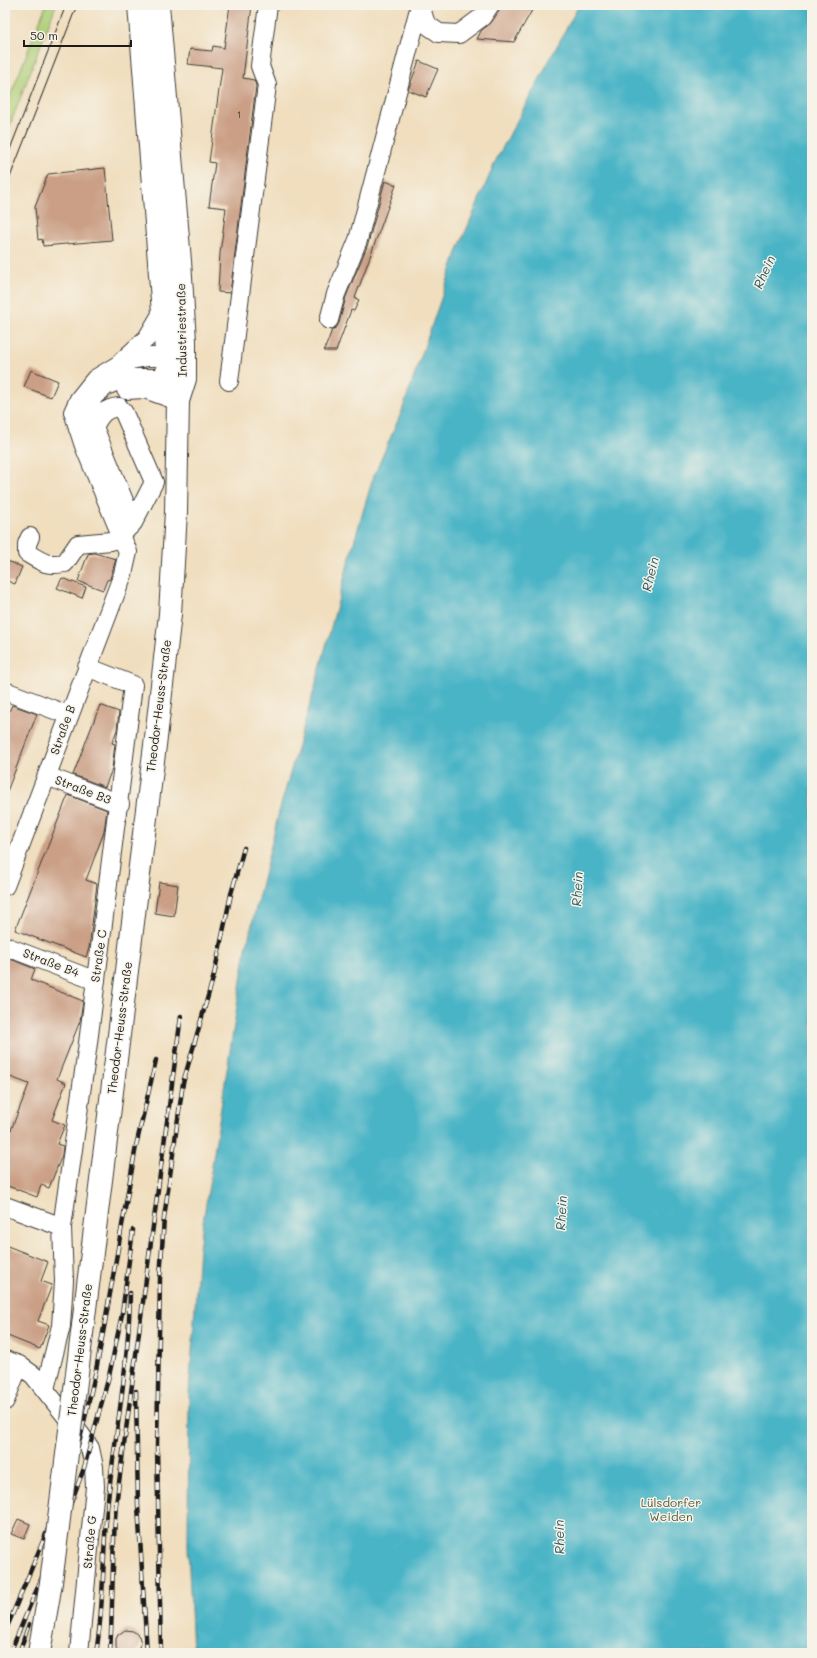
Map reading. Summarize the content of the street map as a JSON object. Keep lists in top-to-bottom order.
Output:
{
  "streets": {
    "main road": ["Industriestraße", "Theodor-Heuss-Straße"],
    "lane": [
      "Straße B",
      "Straße B3",
      "Straße C",
      "Straße B4",
      "Straße G"
    ]
  },
  "crossings": [
    ["Industriestraße", "Theodor-Heuss-Straße"],
    ["Straße B", "Straße B3"],
    ["Straße B", "Straße C"],
    ["Straße B3", "Straße C"],
    ["Straße C", "Straße B4"],
    ["Straße C", "Straße G"]
  ],
  "water": ["Rhein"],
  "parks": ["Lülsdorfer Weiden"],
  "house_numbers": ["1"],
  "scale_bar": "50 m"
}
